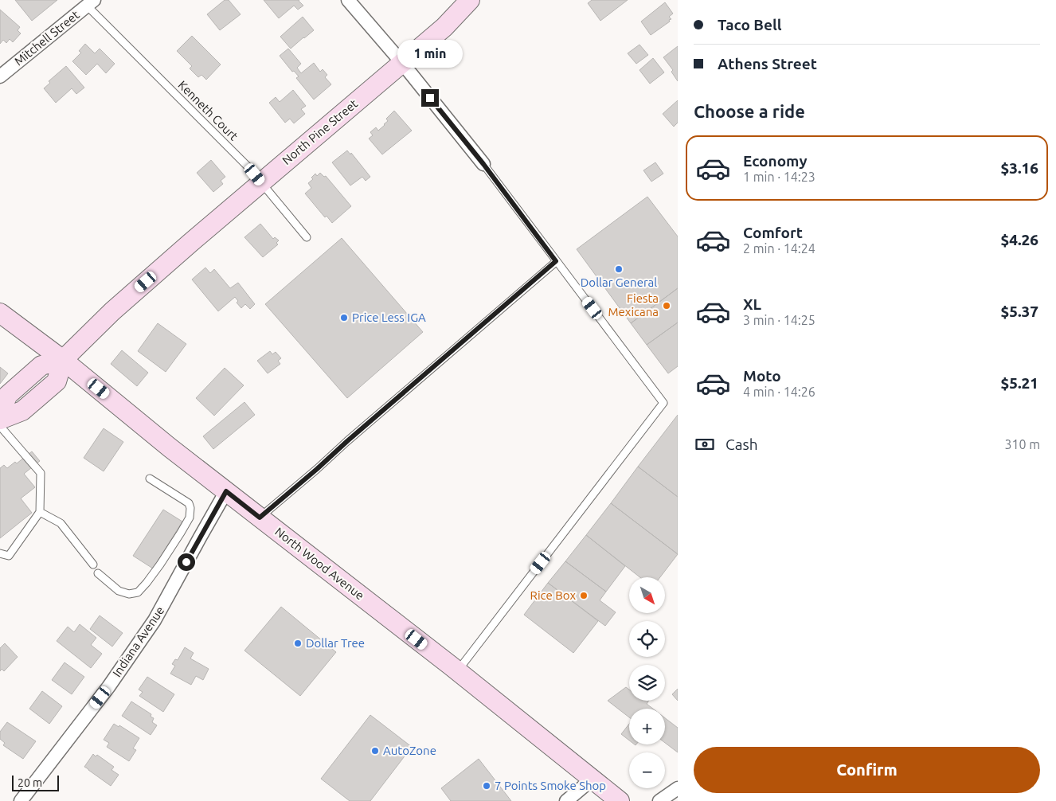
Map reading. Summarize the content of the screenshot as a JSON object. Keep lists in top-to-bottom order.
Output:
{
  "streets": {
    "main road": ["North Pine Street", "North Wood Avenue"],
    "street": ["Mitchell Street", "Indiana Avenue"],
    "lane": ["Kenneth Court"]
  },
  "crossings": [
    ["Mitchell Street", "Kenneth Court"],
    ["Kenneth Court", "North Pine Street"],
    ["North Pine Street", "North Wood Avenue"],
    ["North Wood Avenue", "Indiana Avenue"]
  ],
  "places": [
    "Dollar General",
    "Fiesta Mexicana",
    "Price Less IGA",
    "Rice Box",
    "Dollar Tree",
    "AutoZone",
    "7 Points Smoke Shop"
  ],
  "scale_bar": "20 m",
  "north": "bottom right",
  "page": {
    "banner": ["Taco Bell", "Athens Street"],
    "bubble": "1 min",
    "heading": "Choose a ride",
    "list": [
      {
        "name": "Economy",
        "note": "1 min · 14:23",
        "value": "$3.16"
      },
      {
        "name": "Comfort",
        "note": "2 min · 14:24",
        "value": "$4.26"
      },
      {
        "name": "XL",
        "note": "3 min · 14:25",
        "value": "$5.37"
      },
      {
        "name": "Moto",
        "note": "4 min · 14:26",
        "value": "$5.21"
      }
    ],
    "pay": ["Cash", "310 m"],
    "map_buttons": ["+", "−"],
    "buttons": "Confirm",
    "scale": "20 m"
  }
}
